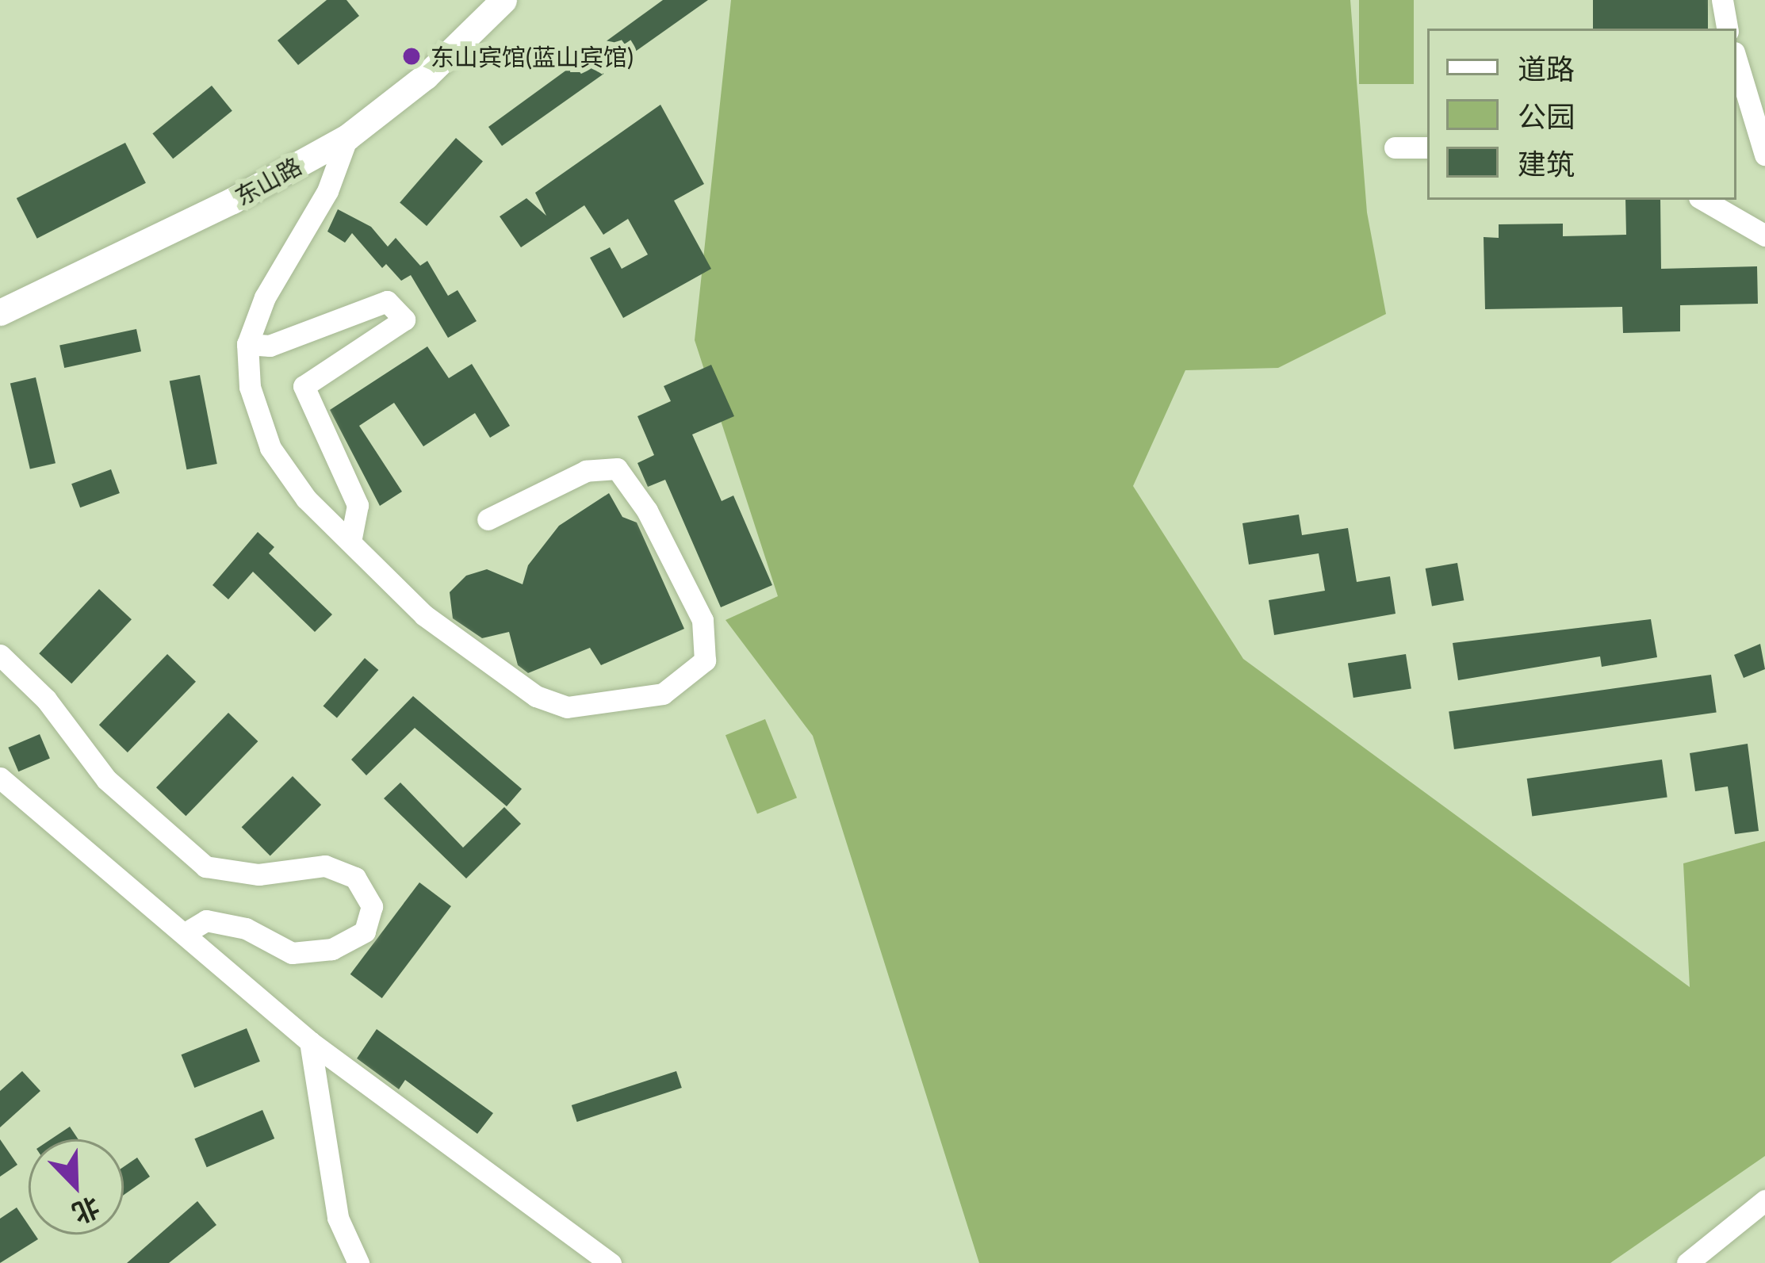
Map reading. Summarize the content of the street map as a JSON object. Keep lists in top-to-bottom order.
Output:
{
  "streets": {
    "main road": ["东山路"]
  },
  "places": ["东山宾馆(蓝山宾馆)"],
  "legend": ["道路", "公园", "建筑"],
  "north": "bottom right"
}
